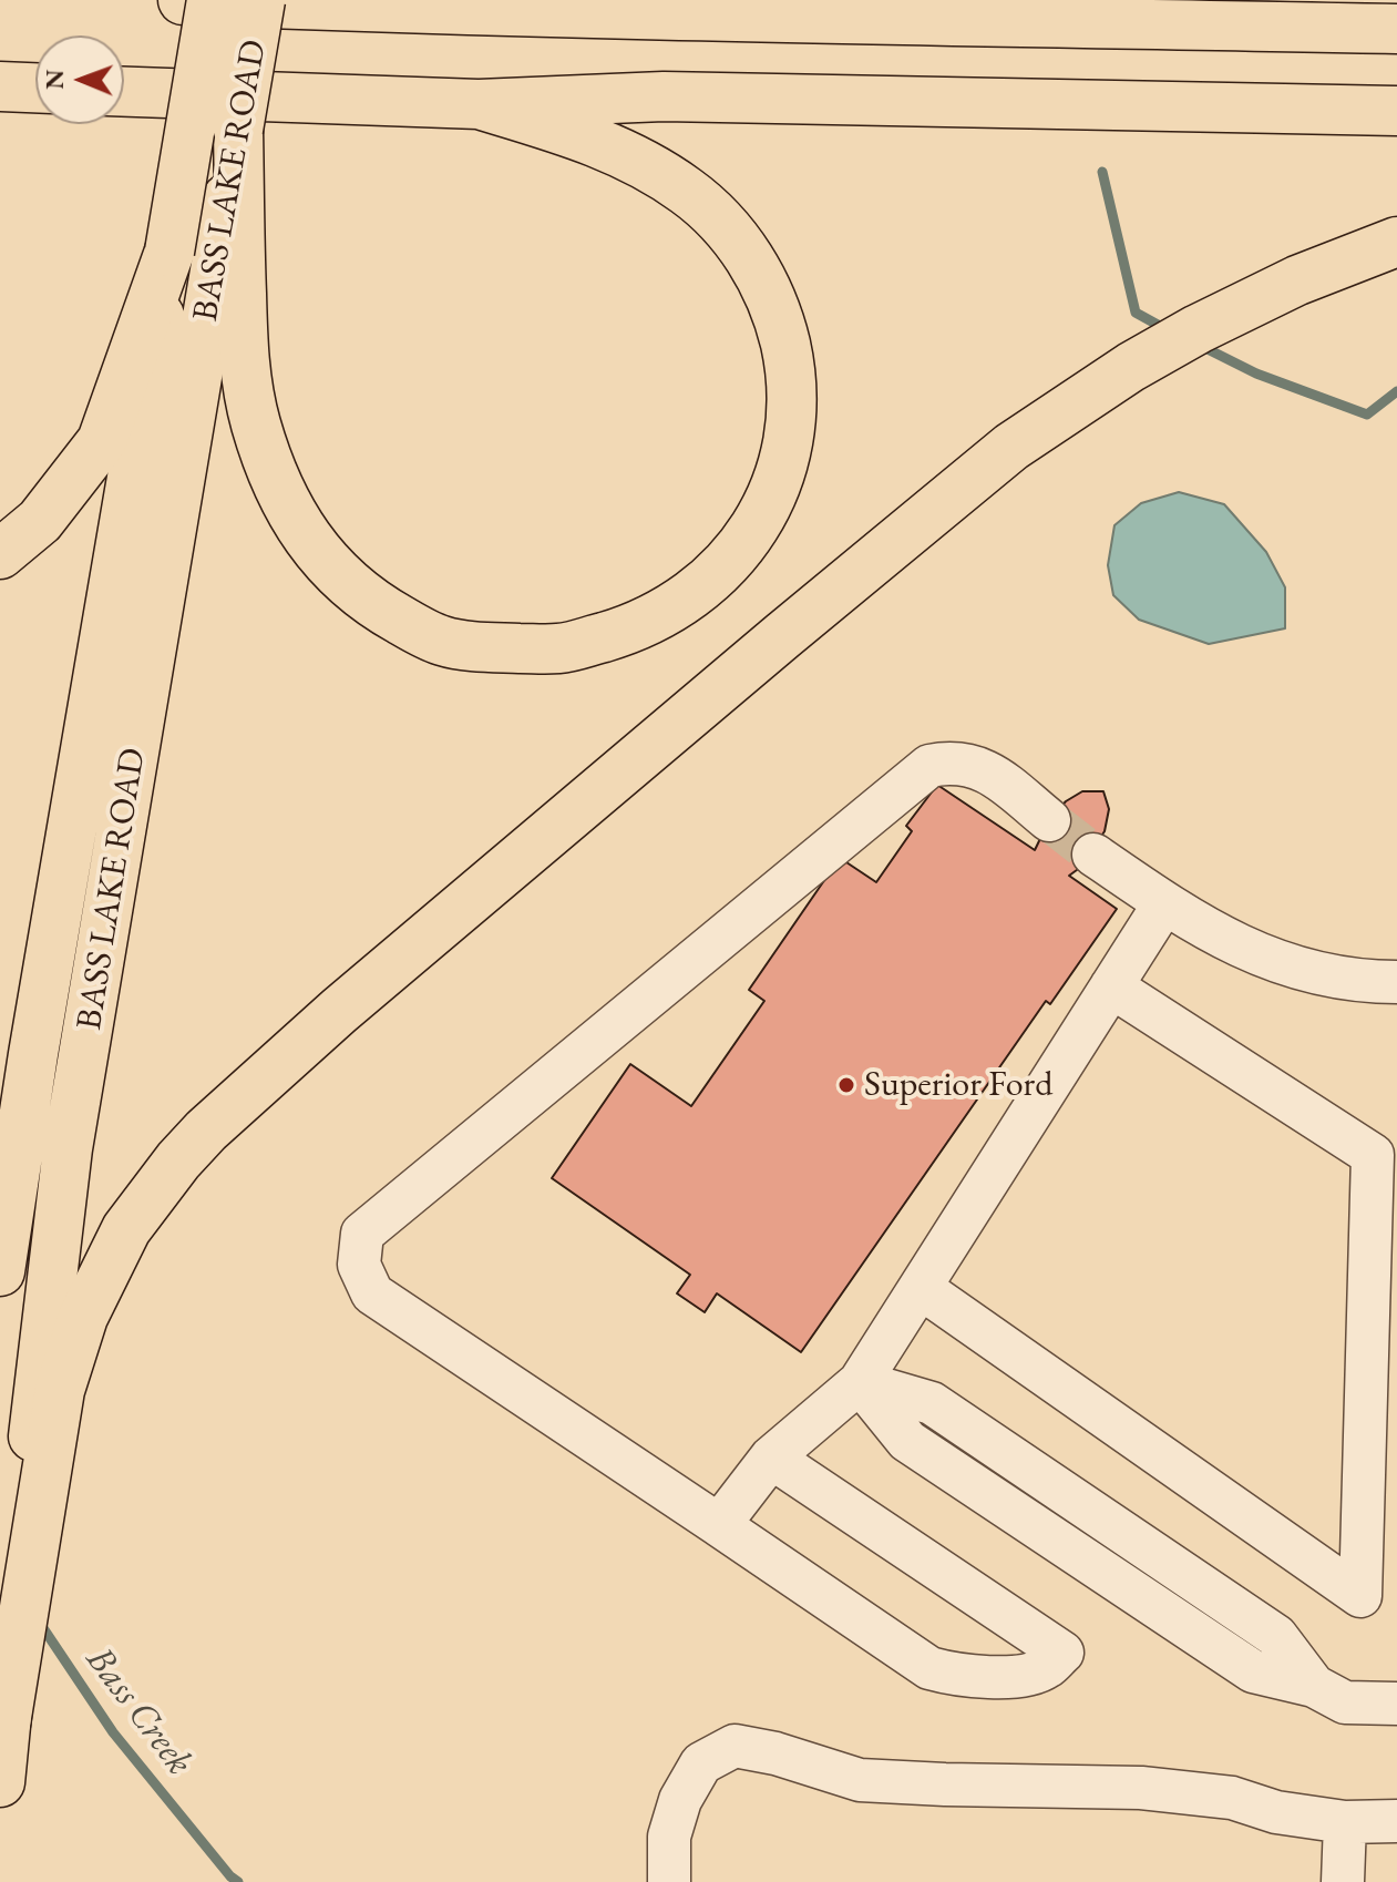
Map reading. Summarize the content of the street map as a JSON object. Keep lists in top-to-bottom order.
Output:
{
  "streets": {
    "main road": ["BASS LAKE ROAD"]
  },
  "water": ["Bass Creek"],
  "places": ["Superior Ford"],
  "north": "left"
}
